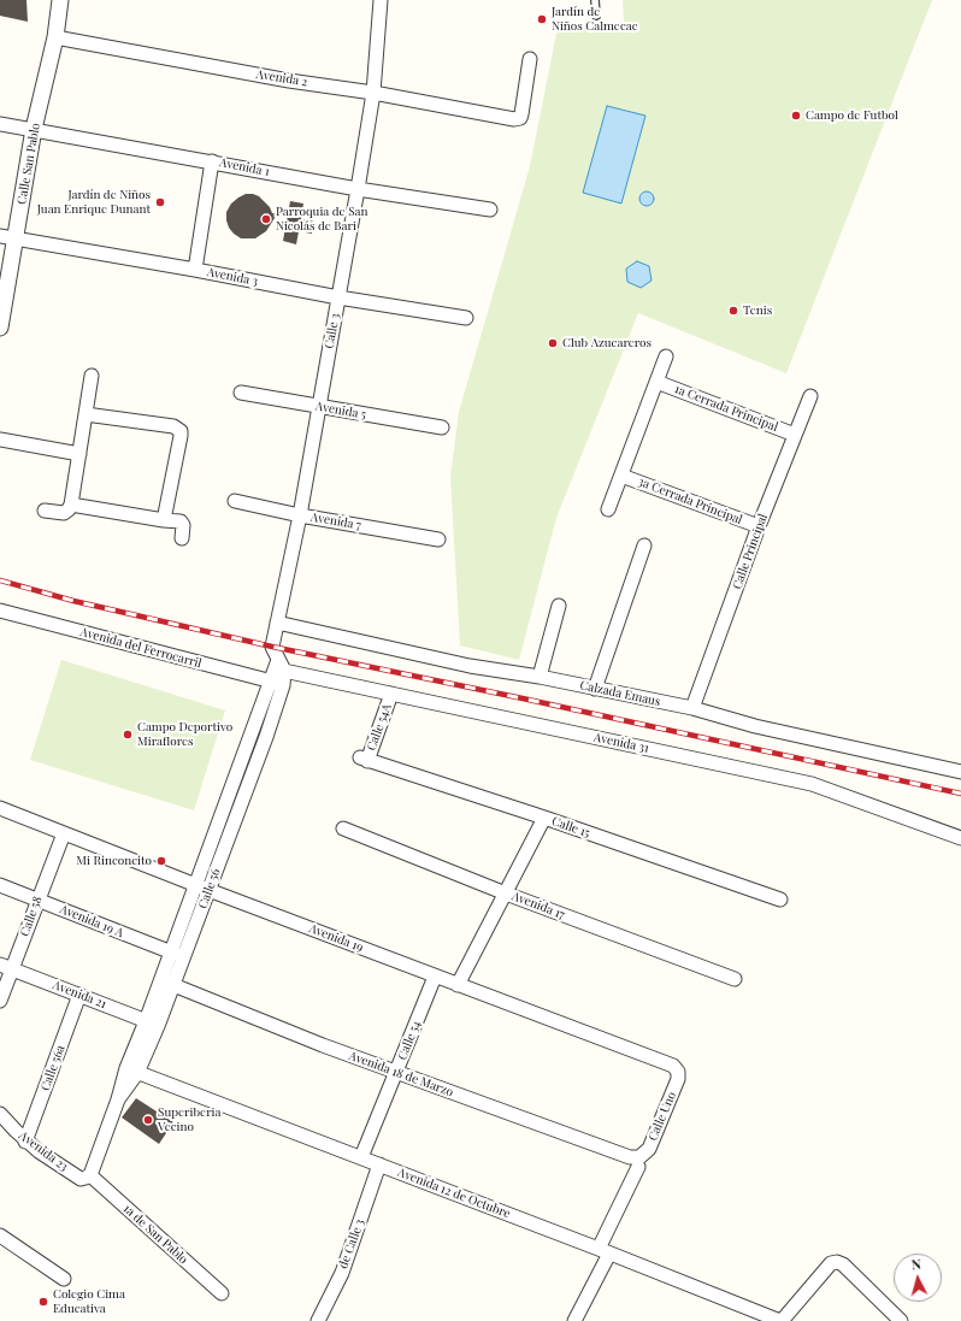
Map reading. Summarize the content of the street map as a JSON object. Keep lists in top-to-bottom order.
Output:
{
  "streets": {
    "street": [
      "Avenida 2",
      "Calle San Pablo",
      "Avenida 1",
      "Avenida 3",
      "Calle 3",
      "1a Cerrada Principal",
      "Avenida 5",
      "3a Cerrada Principal",
      "Avenida 7",
      "Calle Principal",
      "Avenida del Ferrocarril",
      "Calzada Emaus",
      "Calle 54A",
      "Avenida 31",
      "Calle 15",
      "Calle 56",
      "Avenida 17",
      "Calle 58",
      "Avenida 19 A",
      "Avenida 19",
      "Avenida 21",
      "Calle 54",
      "Calle 56a",
      "Avenida 18 de Marzo",
      "Calle Uno",
      "Avenida 23",
      "Avenida 12 de Octubre",
      "1a de San Pablo",
      "de Calle 3"
    ]
  },
  "crossings": [
    ["Avenida 2", "Calle San Pablo"],
    ["Avenida 2", "Calle 3"],
    ["Calle San Pablo", "Avenida 1"],
    ["Calle San Pablo", "Avenida 3"],
    ["Avenida 1", "Calle 3"],
    ["Avenida 3", "Calle 3"],
    ["Calle 3", "Avenida 5"],
    ["Calle 3", "Avenida 7"],
    ["Calle 3", "Calzada Emaus"],
    ["Calle 3", "Avenida 31"],
    ["Calle 3", "Calle 56"],
    ["1a Cerrada Principal", "Calle Principal"],
    ["3a Cerrada Principal", "Calle Principal"],
    ["Calle Principal", "Calzada Emaus"],
    ["Avenida del Ferrocarril", "Calle 56"],
    ["Calle 54A", "Avenida 31"],
    ["Calle 54A", "Calle 15"],
    ["Avenida 31", "Calle 56"],
    ["Calle 56", "Avenida 19 A"],
    ["Calle 56", "Avenida 19"],
    ["Calle 56", "Avenida 21"],
    ["Calle 56", "Avenida 18 de Marzo"],
    ["Calle 56", "Avenida 23"],
    ["Calle 56", "Avenida 12 de Octubre"],
    ["Calle 56", "1a de San Pablo"],
    ["Calle 58", "Avenida 19 A"],
    ["Calle 58", "Avenida 19"],
    ["Calle 58", "Avenida 21"],
    ["Avenida 19", "Calle 54"],
    ["Avenida 19", "Calle Uno"],
    ["Avenida 21", "Calle 56a"],
    ["Calle 54", "Avenida 18 de Marzo"],
    ["Calle 54", "Avenida 12 de Octubre"],
    ["Calle 56a", "Avenida 23"],
    ["Avenida 18 de Marzo", "Calle Uno"],
    ["Avenida 23", "1a de San Pablo"],
    ["Avenida 12 de Octubre", "de Calle 3"]
  ],
  "places": [
    "Jardín de Niños Calmecac",
    "Campo de Futbol",
    "Jardín de Niños Juan Enrique Dunant",
    "Parroquia de San Nicolás de Bari",
    "Tenis",
    "Club Azucareros",
    "Campo Deportivo Miraflores",
    "Mi Rinconcito",
    "Superiberia Vecino",
    "Colegio Cima Educativa"
  ],
  "north": "top"
}
